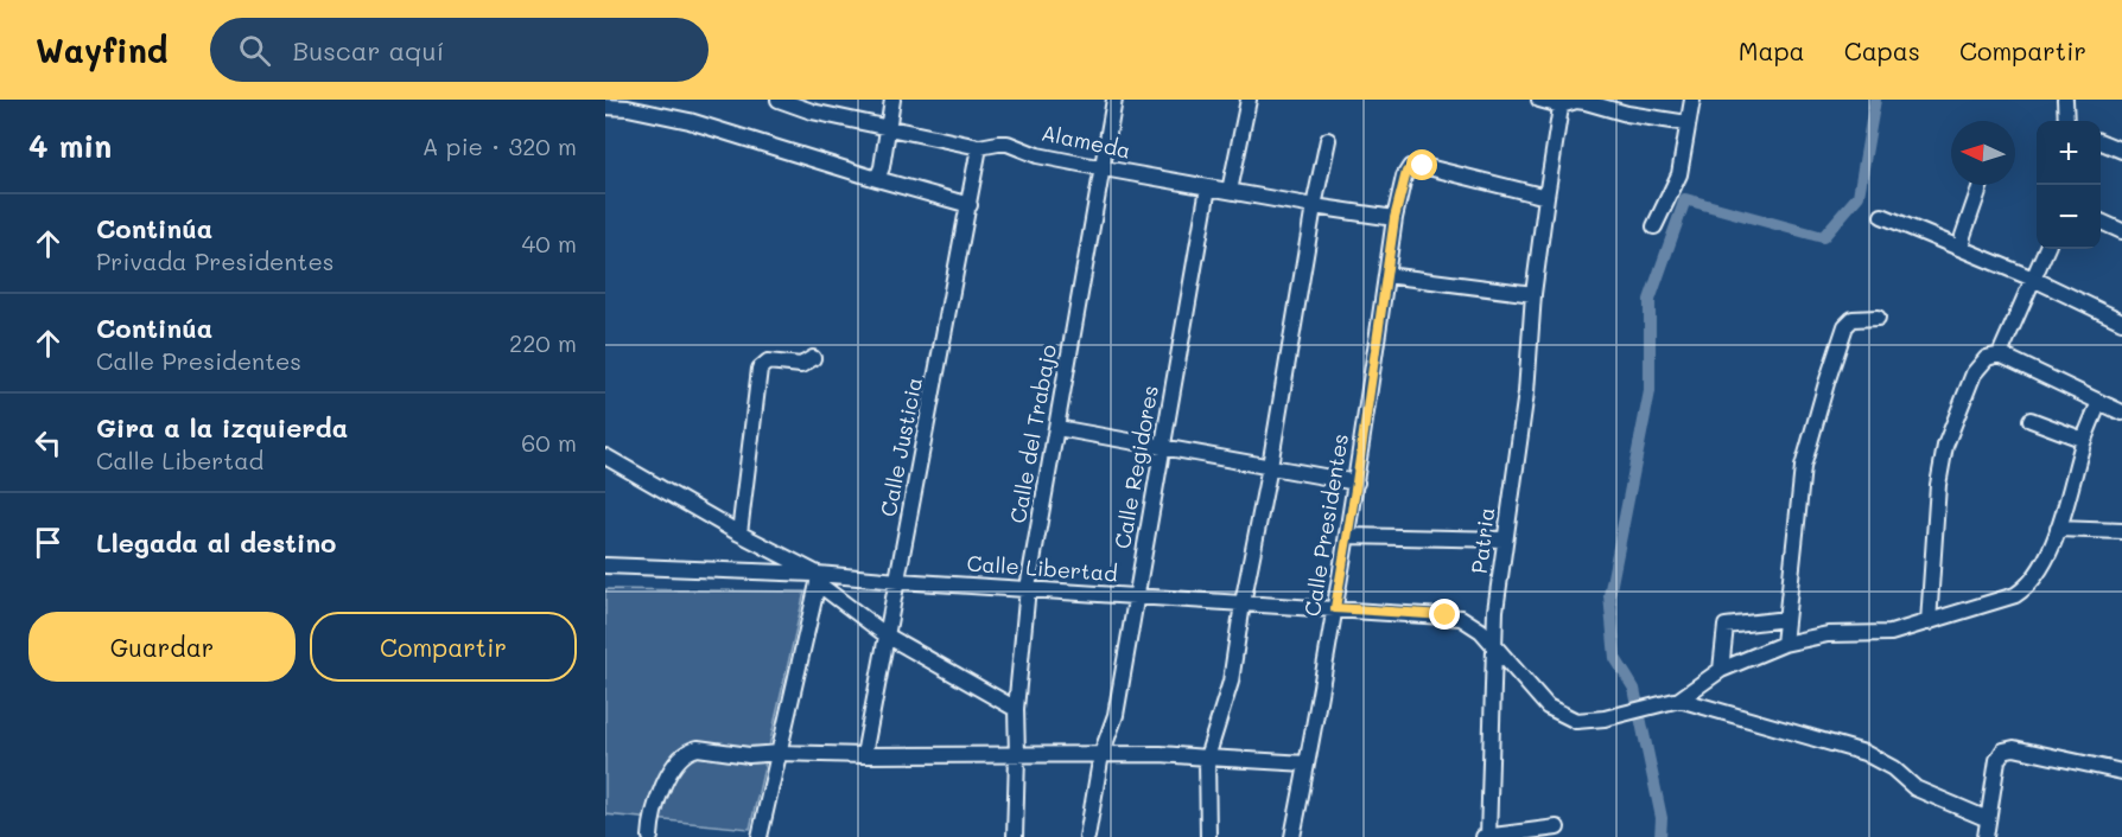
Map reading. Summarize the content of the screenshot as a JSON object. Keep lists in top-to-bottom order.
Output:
{
  "streets": {
    "street": [
      "Alameda",
      "Calle del Trabajo",
      "Calle Justicia",
      "Calle Regidores",
      "Calle Presidentes",
      "Patria",
      "Calle Libertad"
    ]
  },
  "crossings": [
    ["Alameda", "Calle del Trabajo"],
    ["Alameda", "Calle Justicia"],
    ["Alameda", "Calle Regidores"],
    ["Alameda", "Calle Presidentes"],
    ["Calle del Trabajo", "Calle Libertad"],
    ["Calle Justicia", "Calle Libertad"],
    ["Calle Regidores", "Calle Libertad"],
    ["Calle Presidentes", "Patria"],
    ["Calle Presidentes", "Calle Libertad"],
    ["Patria", "Calle Libertad"]
  ],
  "north": "left",
  "page": {
    "header": "Wayfind",
    "search": "Buscar aquí",
    "nav": ["Mapa", "Capas", "Compartir"],
    "heading": ["4 min", "A pie · 320 m"],
    "map_buttons": ["+", "−"],
    "list": [
      ["Continúa", "Privada Presidentes", "40 m"],
      ["Continúa", "Calle Presidentes", "220 m"],
      ["Gira a la izquierda", "Calle Libertad", "60 m"],
      "Llegada al destino"
    ],
    "buttons": ["Guardar", "Compartir"]
  }
}
